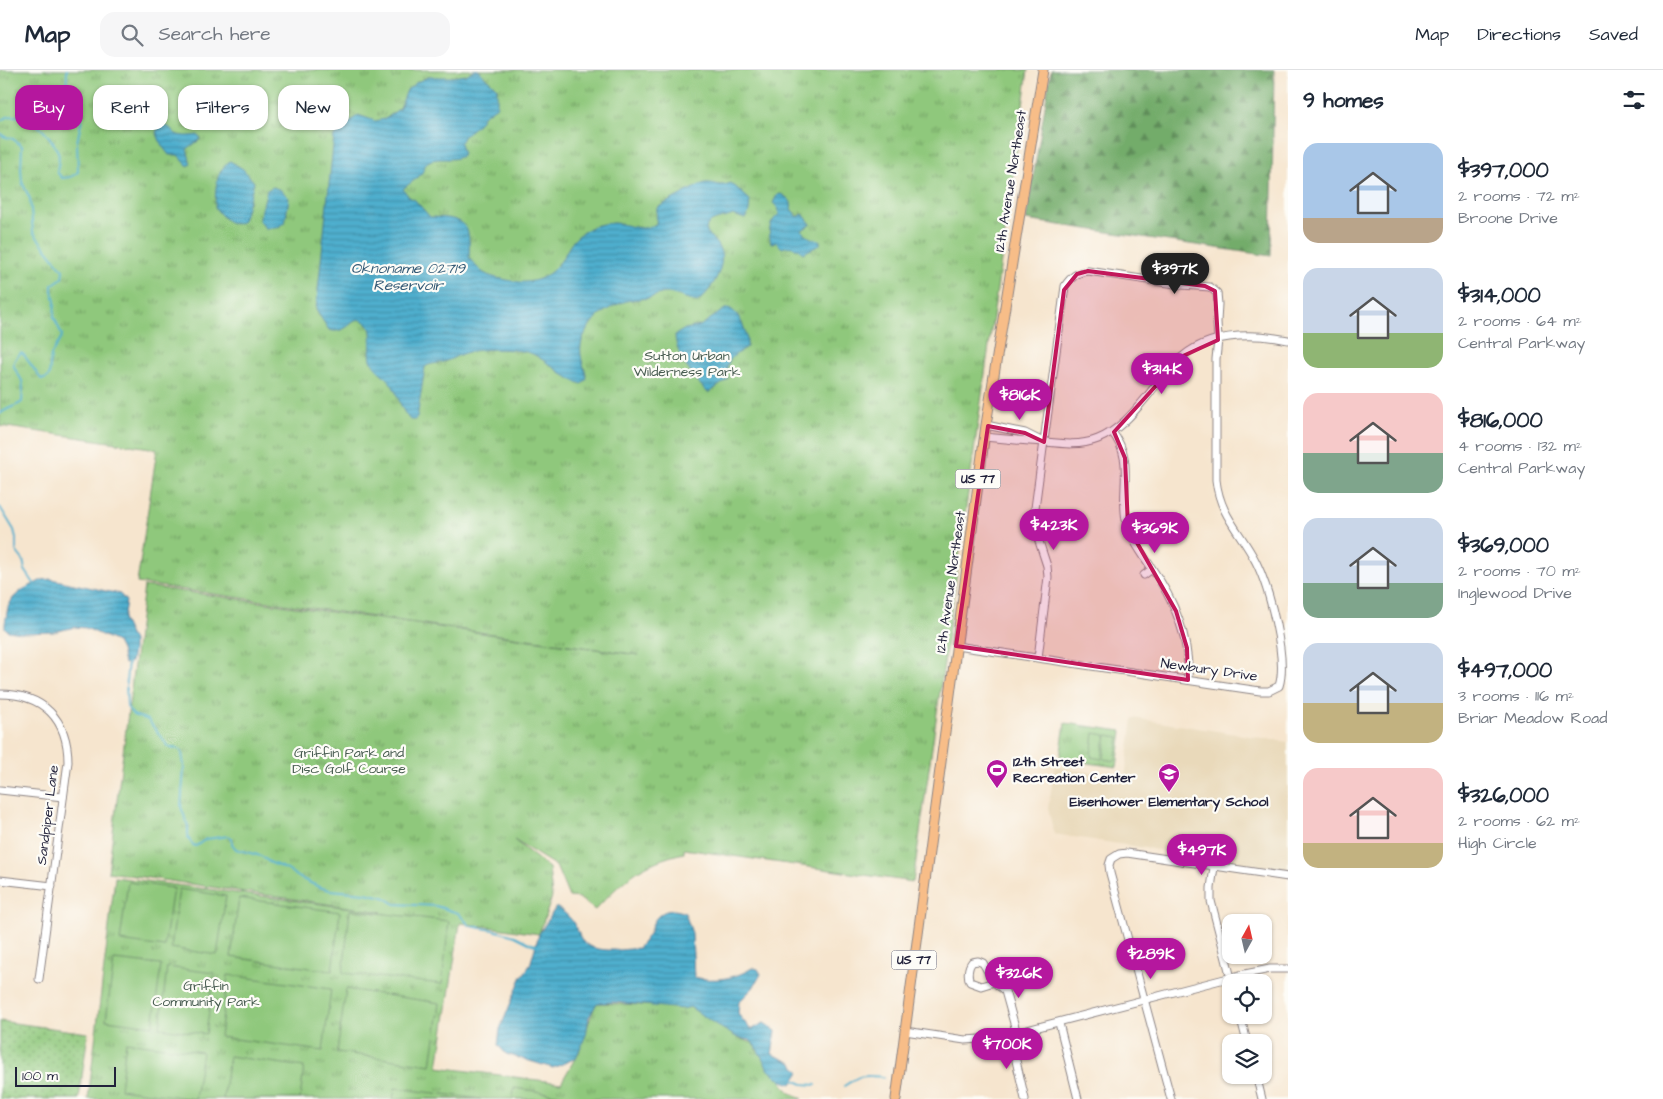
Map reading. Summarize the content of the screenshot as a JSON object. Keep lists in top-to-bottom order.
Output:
{
  "streets": {
    "main road": ["12th Avenue Northeast", "US 77"],
    "street": ["Newbury Drive", "Sandpiper Lane"]
  },
  "crossings": [
    ["12th Avenue Northeast", "Newbury Drive"]
  ],
  "water": ["Oknoname 02719 Reservoir"],
  "parks": ["Sutton Urban Wilderness Park", "Griffin Park and Disc Golf Course", "Griffin Community Park"],
  "places": {
    "sports": ["12th Street Recreation Center"],
    "school or university": ["Eisenhower Elementary School"]
  },
  "scale_bar": "100 m",
  "north": "top",
  "page": {
    "header": "Map",
    "search": "Search here",
    "nav": ["Map", "Directions", "Saved"],
    "heading": "9 homes",
    "chip": [
      "Buy",
      "Rent",
      "Filters",
      "New"
    ],
    "list": [
      {
        "name": "$397,000",
        "note": "2 rooms · 72 m² · Broone Drive"
      },
      {
        "name": "$314,000",
        "note": "2 rooms · 64 m² · Central Parkway"
      },
      {
        "name": "$816,000",
        "note": "4 rooms · 132 m² · Central Parkway"
      },
      {
        "name": "$369,000",
        "note": "2 rooms · 70 m² · Inglewood Drive"
      },
      {
        "name": "$497,000",
        "note": "3 rooms · 116 m² · Briar Meadow Road"
      },
      {
        "name": "$326,000",
        "note": "2 rooms · 62 m² · High Circle"
      }
    ],
    "price": [
      "$397K",
      "$314K",
      "$816K",
      "$423K",
      "$369K",
      "$497K",
      "$289K",
      "$326K",
      "$700K"
    ],
    "scale": "100 m"
  }
}
